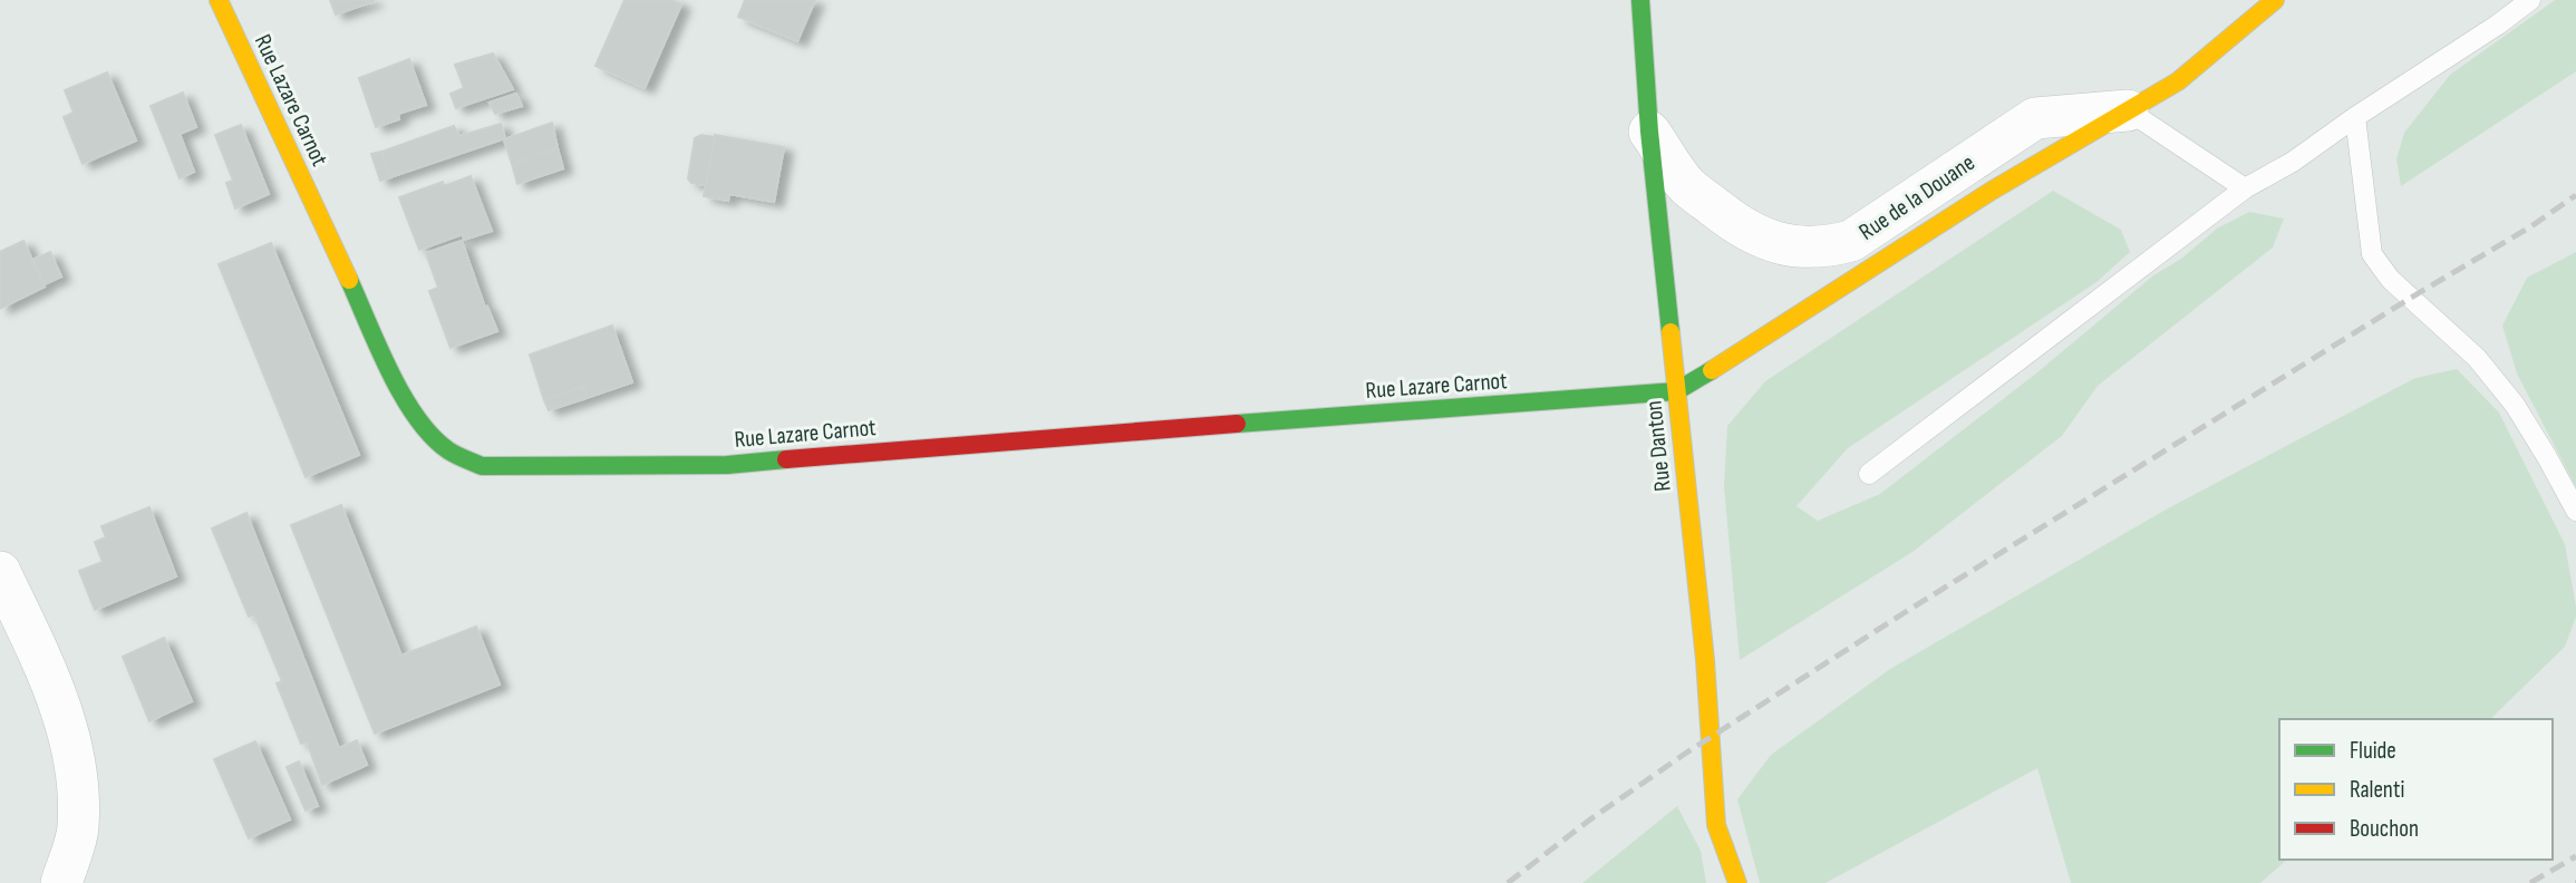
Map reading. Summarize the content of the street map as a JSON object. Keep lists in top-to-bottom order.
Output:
{
  "streets": {
    "street": ["Rue Lazare Carnot", "Rue de la Douane", "Rue Danton"]
  },
  "crossings": [
    ["Rue Lazare Carnot", "Rue de la Douane"],
    ["Rue Lazare Carnot", "Rue Danton"],
    ["Rue de la Douane", "Rue Danton"]
  ],
  "legend": ["Fluide", "Ralenti", "Bouchon"]
}
